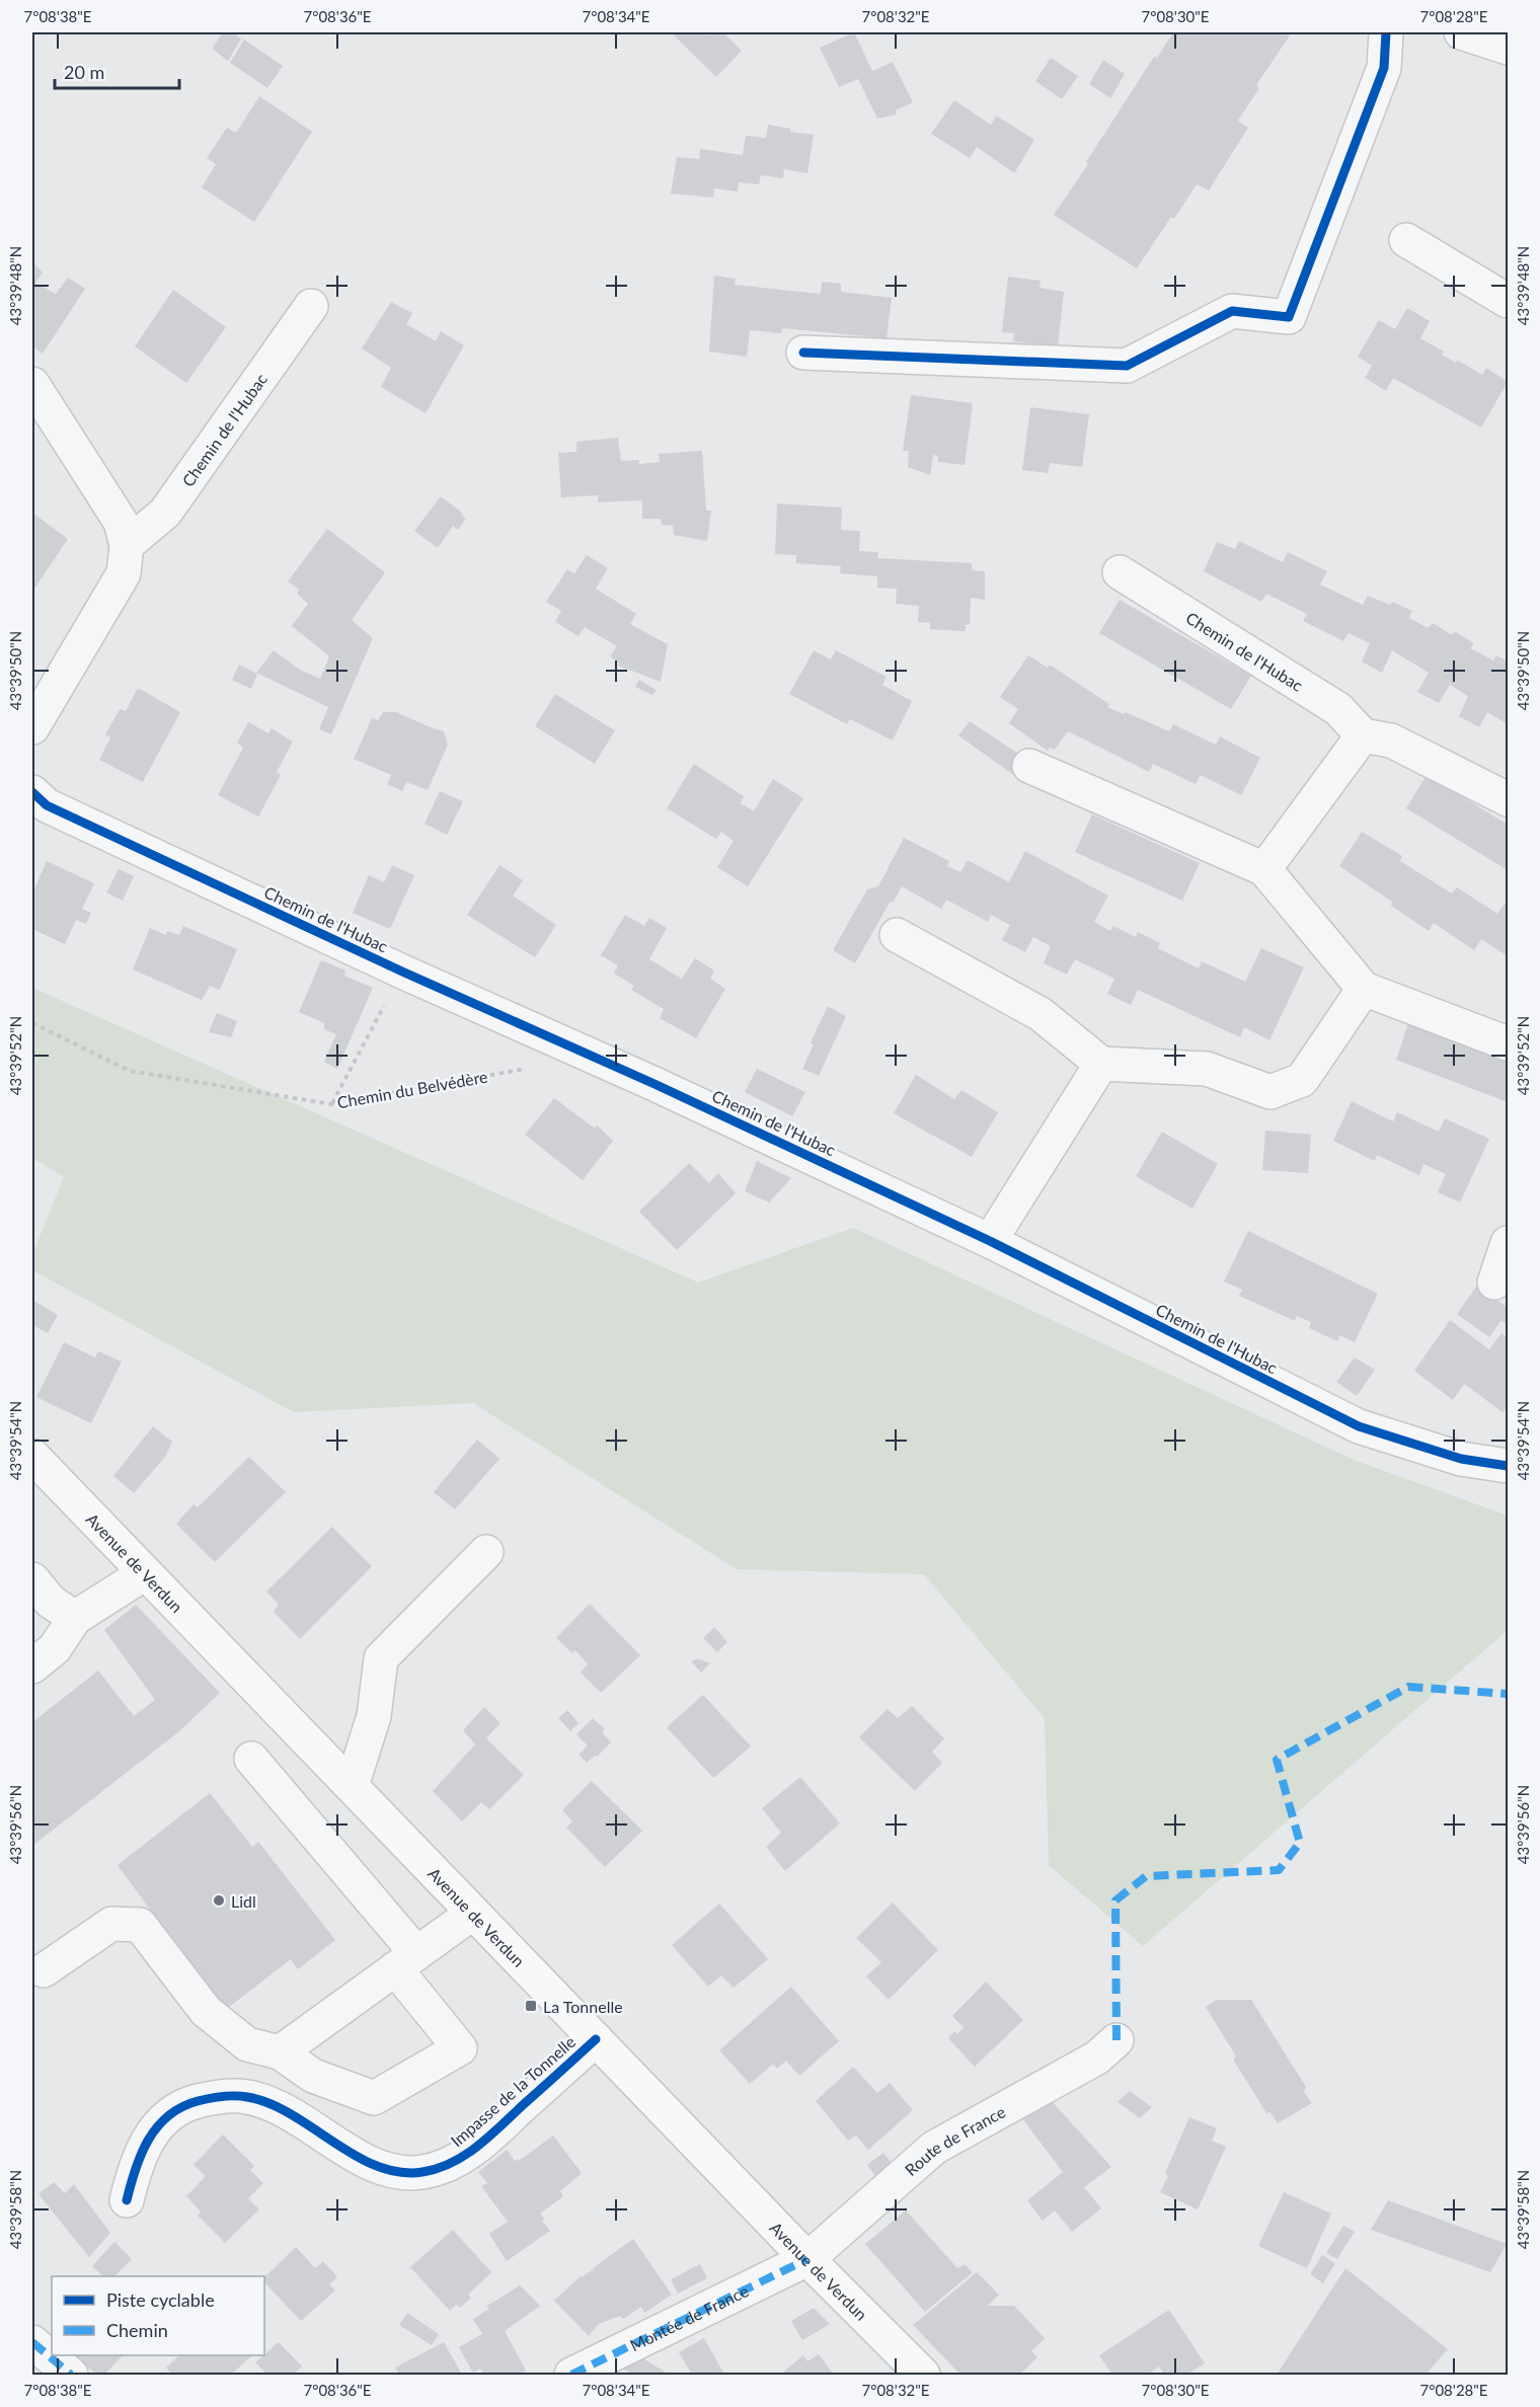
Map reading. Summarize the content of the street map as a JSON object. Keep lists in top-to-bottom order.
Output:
{
  "streets": {
    "main road": ["Avenue de Verdun"],
    "street": [
      "Chemin de l'Hubac",
      "Impasse de la Tonnelle",
      "Route de France",
      "Montée de France"
    ],
    "path": ["Chemin du Belvédère"]
  },
  "crossings": [
    ["Avenue de Verdun", "Impasse de la Tonnelle"],
    ["Avenue de Verdun", "Route de France"],
    ["Avenue de Verdun", "Montée de France"],
    ["Route de France", "Montée de France"]
  ],
  "places": {
    "other": ["Lidl"],
    "transit": ["La Tonnelle"]
  },
  "legend": ["Piste cyclable", "Chemin"],
  "scale_bar": "20 m",
  "coordinates": [
    "7°08'38\"E",
    "7°08'36\"E",
    "7°08'34\"E",
    "7°08'32\"E",
    "7°08'30\"E",
    "7°08'28\"E",
    "43°39'48\"N",
    "43°39'50\"N",
    "43°39'52\"N",
    "43°39'54\"N",
    "43°39'56\"N",
    "43°39'58\"N"
  ]
}
